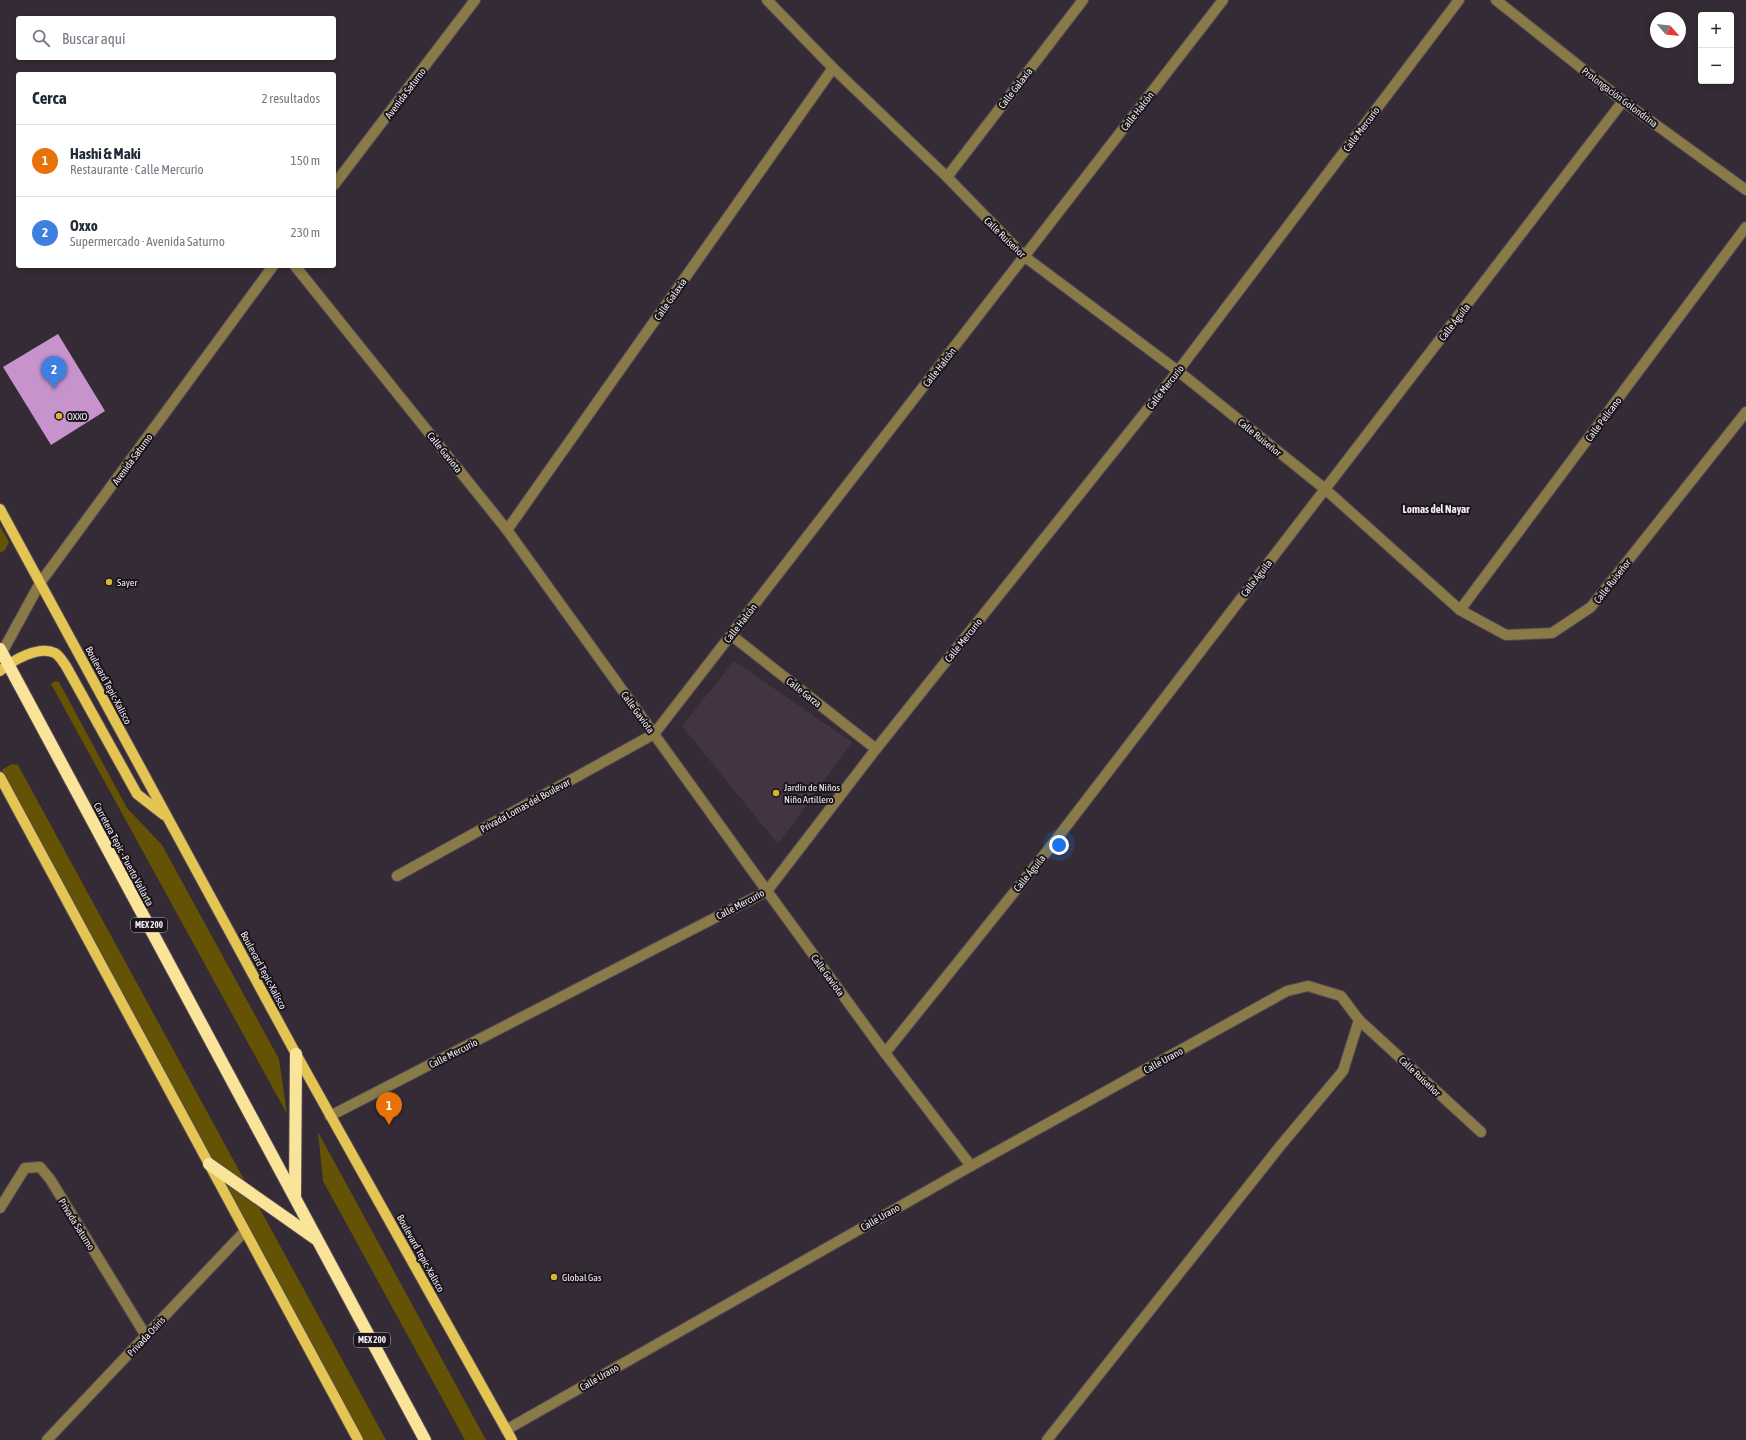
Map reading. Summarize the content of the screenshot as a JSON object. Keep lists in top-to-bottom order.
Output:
{
  "streets": {
    "highway": ["Carretera Tepic - Puerto Vallarta", "MEX 200"],
    "main road": ["Boulevard Tepic-Xalisco"],
    "street": [
      "Calle Galaxia",
      "Avenida Saturno",
      "Prolongación Golondrina",
      "Calle Halcón",
      "Calle Mercurio",
      "Calle Ruiseñor",
      "Calle Águila",
      "Calle Pelícano",
      "Calle Gaviota",
      "Calle Garza",
      "Privada Lomas del Boulevar",
      "Calle Urano",
      "Privada Saturno",
      "Privada Osiris"
    ]
  },
  "crossings": [
    ["Calle Galaxia", "Calle Ruiseñor"],
    ["Calle Galaxia", "Calle Gaviota"],
    ["Avenida Saturno", "Boulevard Tepic-Xalisco"],
    ["Avenida Saturno", "Carretera Tepic - Puerto Vallarta"],
    ["Prolongación Golondrina", "Calle Águila"],
    ["Calle Halcón", "Calle Ruiseñor"],
    ["Calle Halcón", "Calle Gaviota"],
    ["Calle Halcón", "Calle Garza"],
    ["Calle Halcón", "Privada Lomas del Boulevar"],
    ["Calle Mercurio", "Calle Ruiseñor"],
    ["Calle Mercurio", "Calle Gaviota"],
    ["Calle Mercurio", "Boulevard Tepic-Xalisco"],
    ["Calle Mercurio", "Calle Garza"],
    ["Calle Ruiseñor", "Calle Águila"],
    ["Calle Ruiseñor", "Calle Pelícano"],
    ["Calle Ruiseñor", "Calle Urano"],
    ["Calle Águila", "Calle Gaviota"],
    ["Calle Gaviota", "Privada Lomas del Boulevar"],
    ["Calle Gaviota", "Calle Urano"],
    ["Boulevard Tepic-Xalisco", "Calle Urano"],
    ["Carretera Tepic - Puerto Vallarta", "MEX 200"],
    ["Privada Saturno", "Privada Osiris"]
  ],
  "districts": ["Lomas del Nayar"],
  "places": [
    "OXXO",
    "Sayer",
    "Jardín de Niños Niño Artillero",
    "Global Gas"
  ],
  "north": "bottom right",
  "page": {
    "map_buttons": ["+", "−"],
    "search": "Buscar aquí",
    "heading": ["Cerca", "2 resultados"],
    "list": [
      {
        "mark": "1",
        "name": "Hashi & Maki",
        "note": "Restaurante · Calle Mercurio",
        "value": "150 m"
      },
      {
        "mark": "2",
        "name": "Oxxo",
        "note": "Supermercado · Avenida Saturno",
        "value": "230 m"
      }
    ],
    "pins": ["2", "1"]
  }
}
